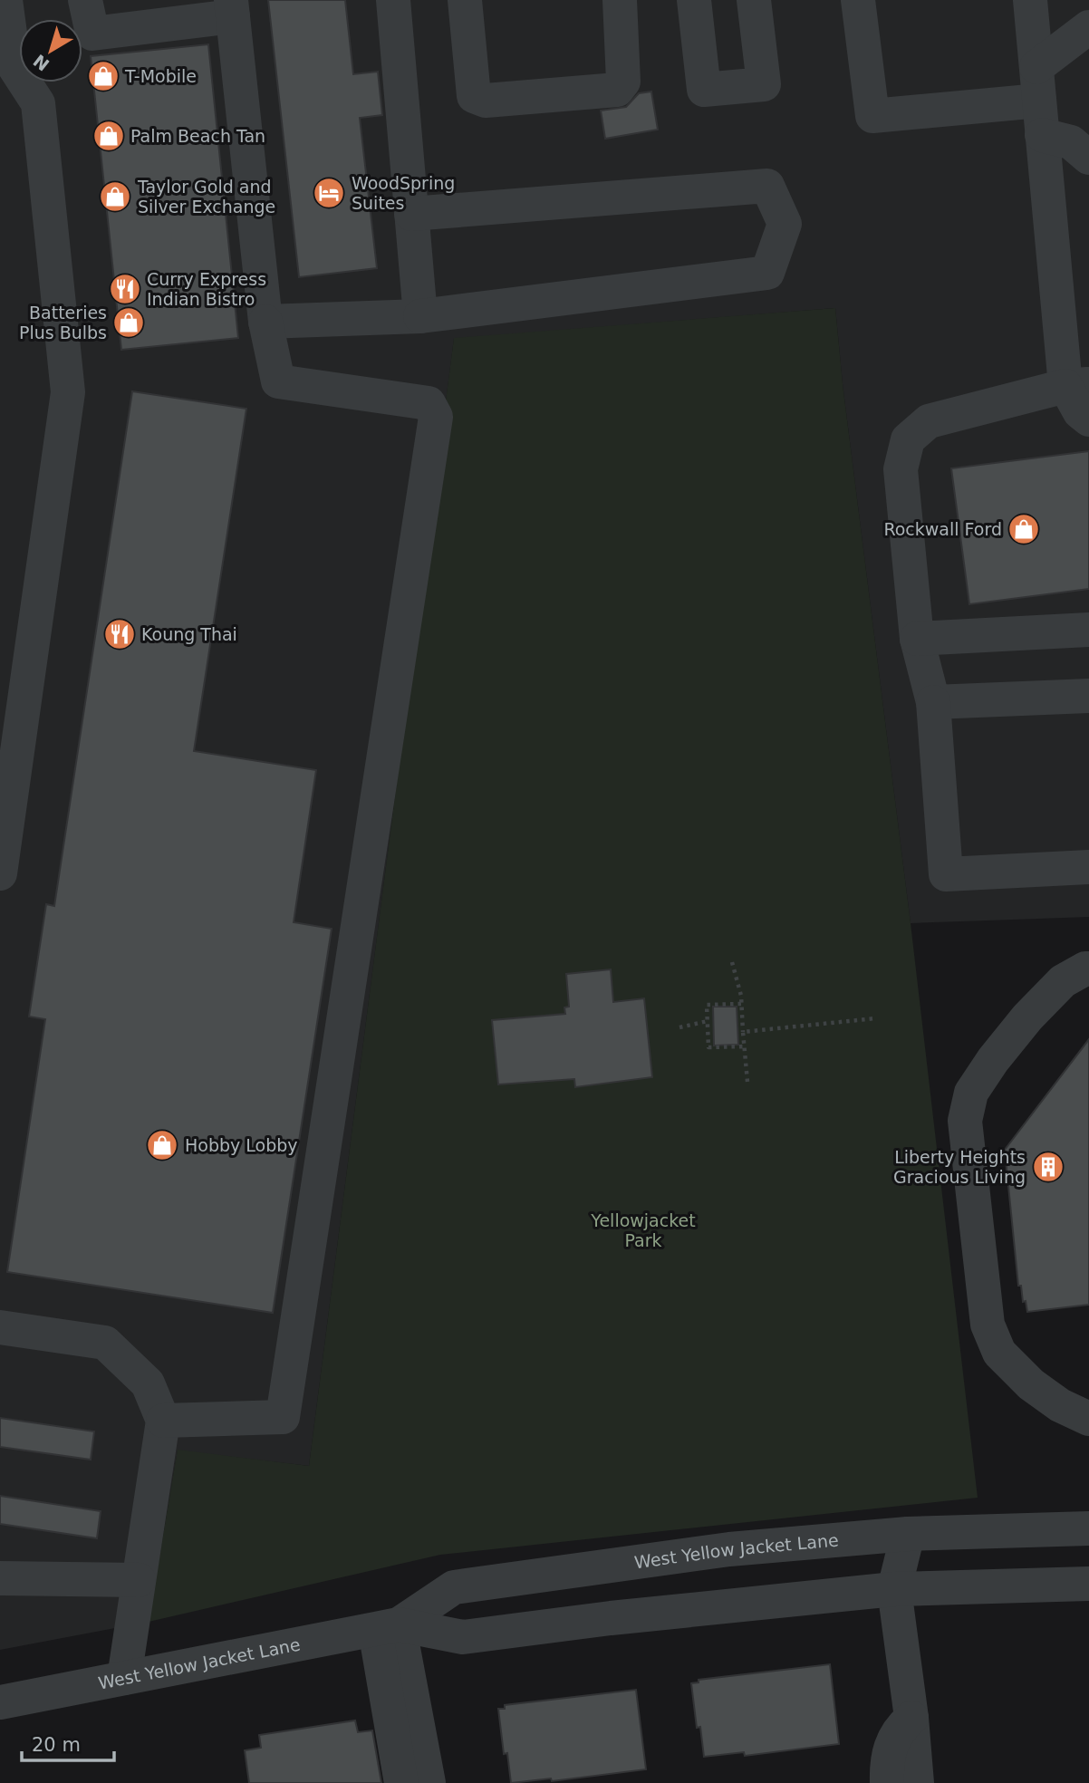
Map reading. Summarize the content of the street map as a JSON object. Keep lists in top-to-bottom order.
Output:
{
  "streets": {
    "street": ["West Yellow Jacket Lane"]
  },
  "parks": ["Yellowjacket Park"],
  "places": {
    "shop": [
      "T-Mobile",
      "Palm Beach Tan",
      "Taylor Gold and Silver Exchange",
      "Batteries Plus Bulbs",
      "Rockwall Ford",
      "Hobby Lobby"
    ],
    "hotel": ["WoodSpring Suites"],
    "restaurant": ["Curry Express Indian Bistro", "Koung Thai"],
    "building": ["Liberty Heights Gracious Living"]
  },
  "scale_bar": "20 m",
  "north": "bottom left"
}
